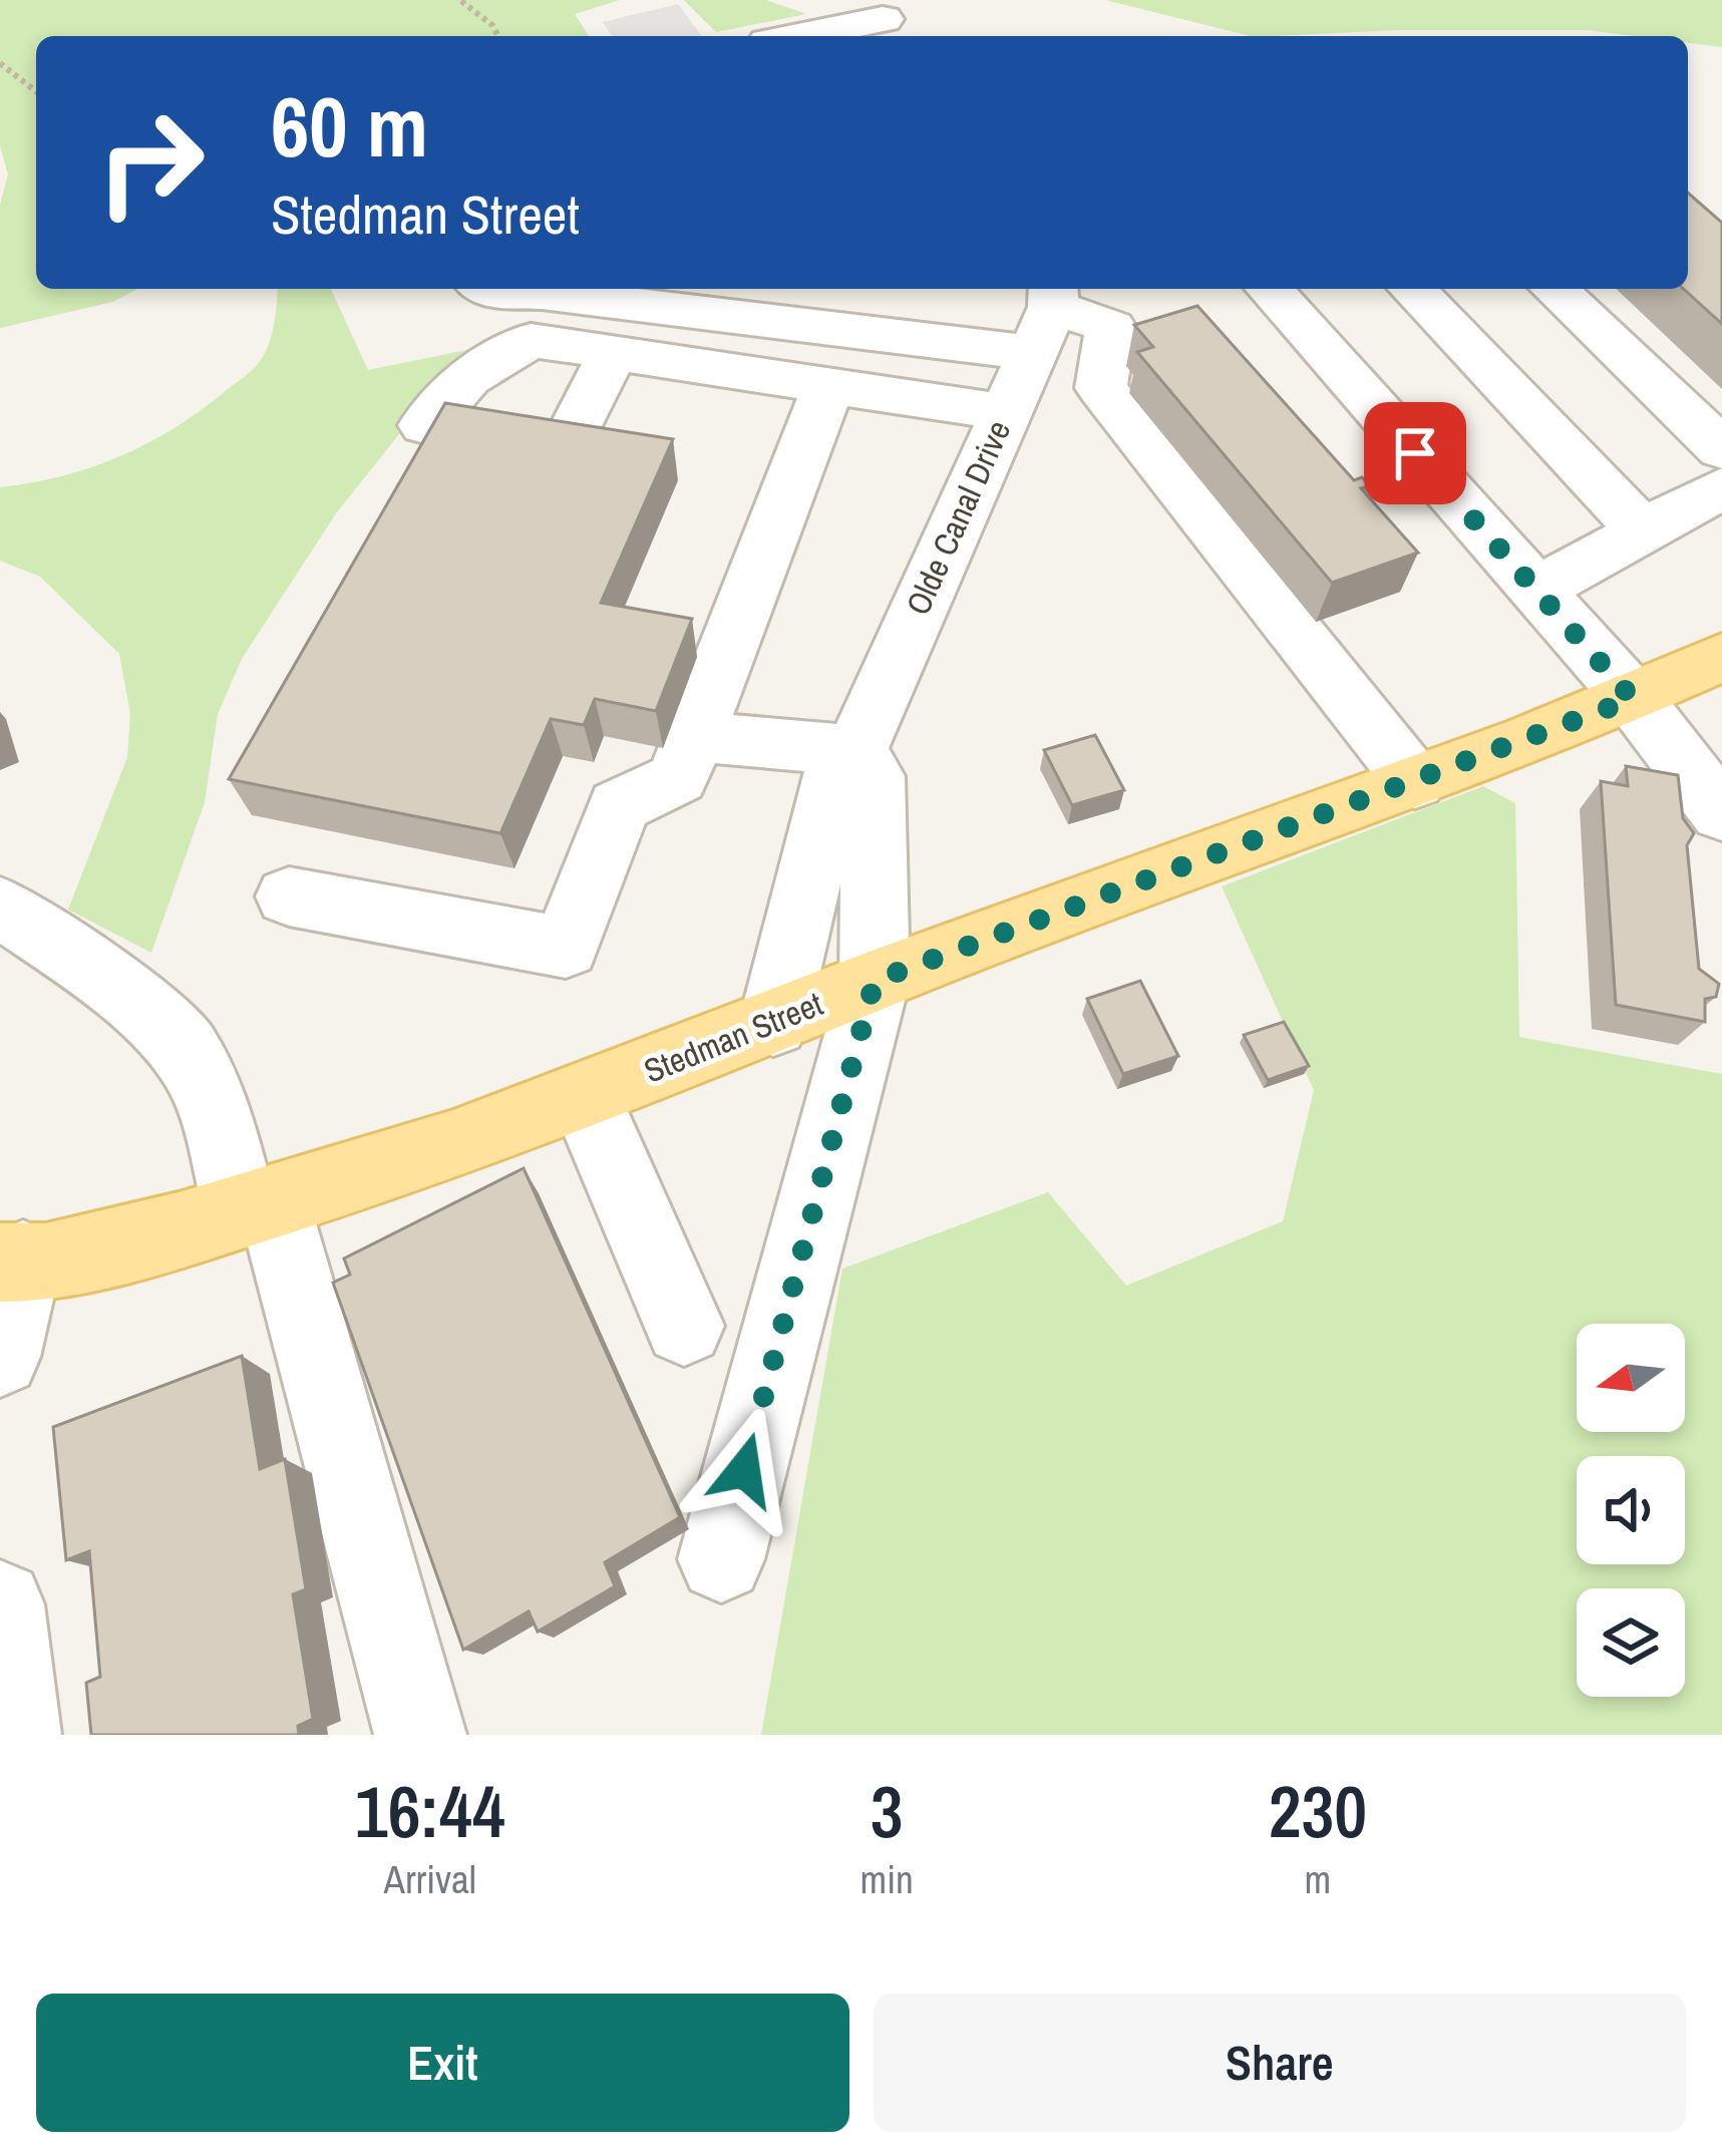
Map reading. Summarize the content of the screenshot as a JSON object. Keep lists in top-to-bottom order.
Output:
{
  "streets": {
    "main road": ["Stedman Street"],
    "street": ["Olde Canal Drive"]
  },
  "crossings": [
    ["Olde Canal Drive", "Stedman Street"]
  ],
  "north": "left",
  "page": {
    "turn": ["60 m", "Stedman Street"],
    "eta": [
      "16:44",
      "Arrival",
      "3",
      "min",
      "230",
      "m"
    ],
    "buttons": ["Exit", "Share"]
  }
}
